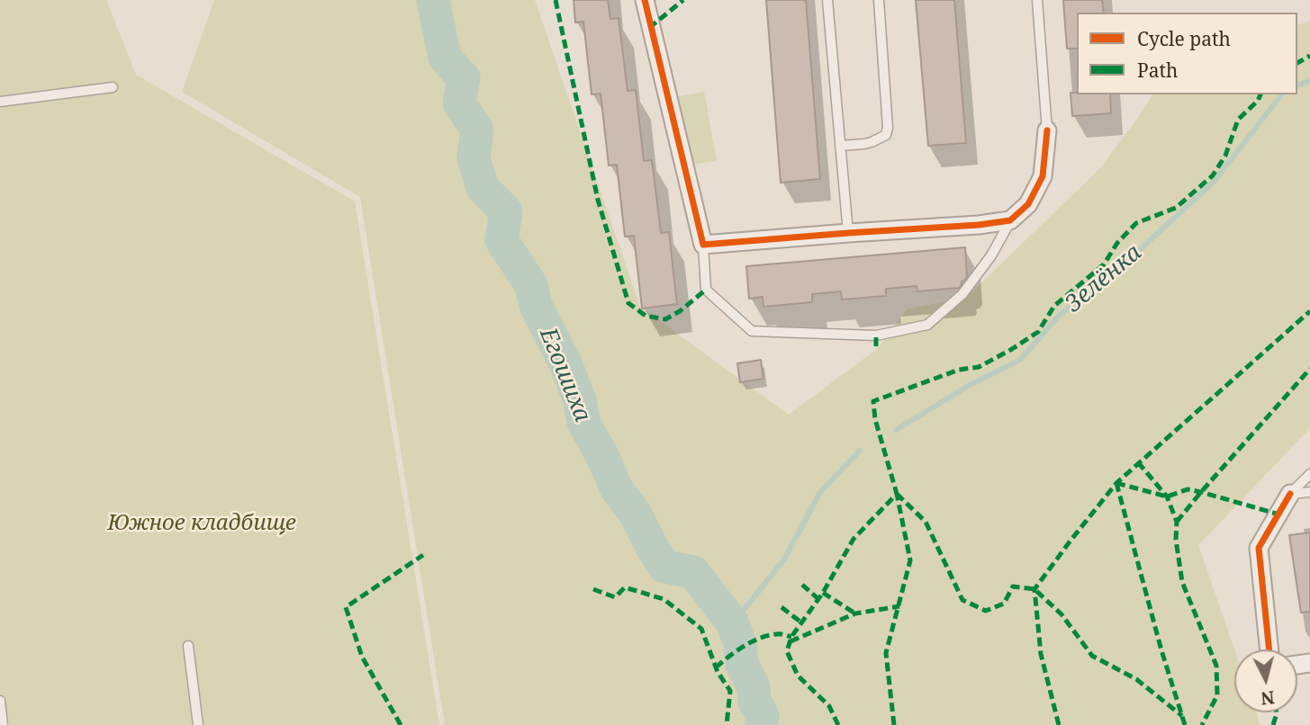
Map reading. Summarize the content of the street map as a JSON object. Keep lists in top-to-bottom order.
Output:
{
  "water": ["Зелёнка", "Егошиха"],
  "parks": ["Южное кладбище"],
  "legend": ["Cycle path", "Path"],
  "north": "bottom"
}
